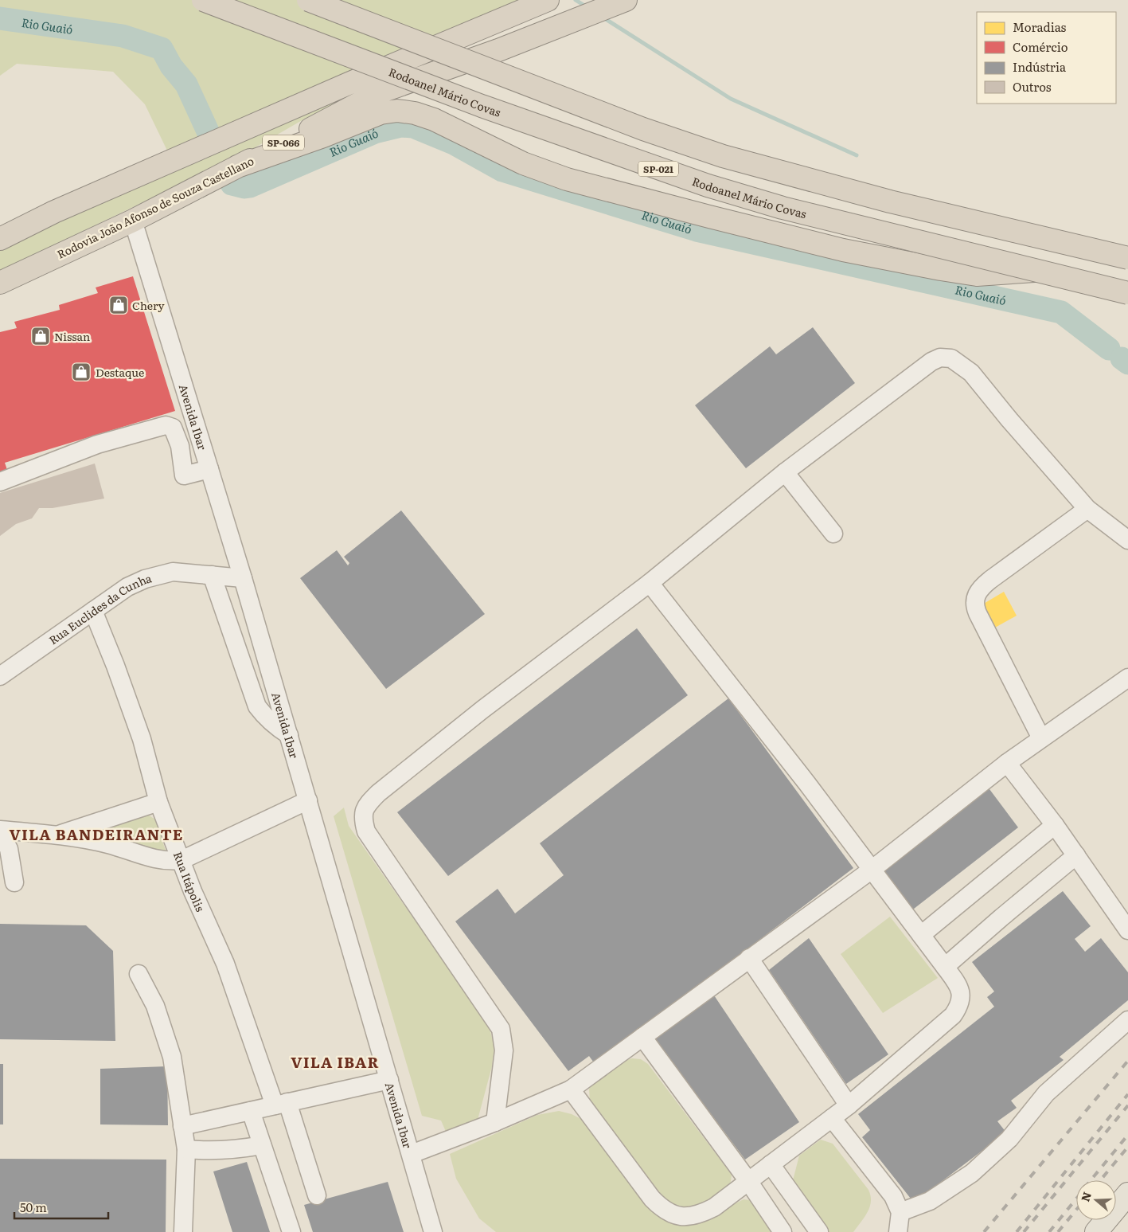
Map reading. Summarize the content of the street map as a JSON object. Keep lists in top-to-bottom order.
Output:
{
  "streets": {
    "highway": [
      "Rodoanel Mário Covas",
      "SP-066",
      "SP-021",
      "Rodovia João Afonso de Souza Castellano"
    ],
    "street": ["Avenida Ibar", "Rua Euclides da Cunha", "Rua Itápolis"]
  },
  "crossings": [
    ["Rodovia João Afonso de Souza Castellano", "Avenida Ibar"],
    ["Avenida Ibar", "Rua Euclides da Cunha"],
    ["Rua Euclides da Cunha", "Rua Itápolis"]
  ],
  "districts": ["VILA BANDEIRANTE", "VILA IBAR"],
  "water": ["Rio Guaió"],
  "places": {
    "shop": ["Chery", "Nissan", "Destaque"]
  },
  "legend": [
    "Moradias",
    "Comércio",
    "Indústria",
    "Outros"
  ],
  "scale_bar": "50 m",
  "north": "left"
}
